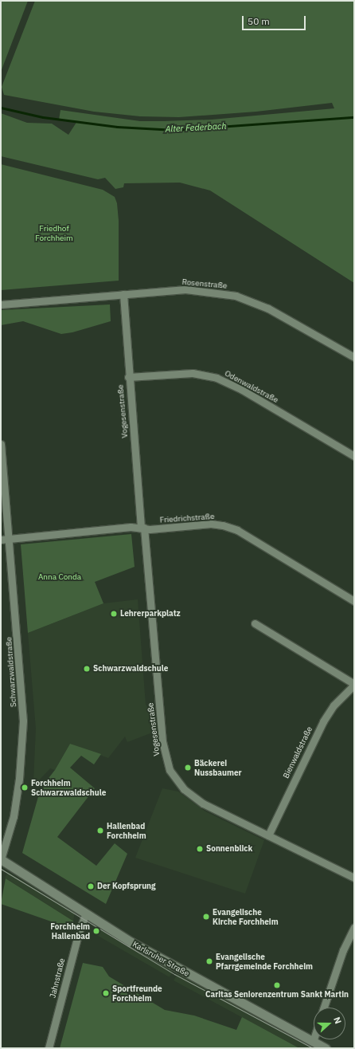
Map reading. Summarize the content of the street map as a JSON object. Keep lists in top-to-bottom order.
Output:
{
  "streets": {
    "street": [
      "Rosenstraße",
      "Odenwaldstraße",
      "Vogesenstraße",
      "Friedrichstraße",
      "Schwarzwaldstraße",
      "Bienwaldstraße",
      "Karlsruher Straße",
      "Jahnstraße"
    ]
  },
  "crossings": [
    ["Rosenstraße", "Vogesenstraße"],
    ["Odenwaldstraße", "Vogesenstraße"],
    ["Vogesenstraße", "Friedrichstraße"],
    ["Vogesenstraße", "Bienwaldstraße"],
    ["Friedrichstraße", "Schwarzwaldstraße"],
    ["Schwarzwaldstraße", "Karlsruher Straße"],
    ["Karlsruher Straße", "Jahnstraße"]
  ],
  "water": ["Alter Federbach"],
  "parks": ["Friedhof Forchheim", "Anna Conda"],
  "places": [
    "Lehrerparkplatz",
    "Schwarzwaldschule",
    "Bäckerei Nussbaumer",
    "Forchheim Schwarzwaldschule",
    "Hallenbad Forchheim",
    "Sonnenblick",
    "Der Kopfsprung",
    "Evangelische Kirche Forchheim",
    "Forchheim Hallenbad",
    "Evangelische Pfarrgemeinde Forchheim",
    "Caritas Seniorenzentrum Sankt Martin",
    "Sportfreunde Forchheim"
  ],
  "scale_bar": "50 m",
  "north": "right"
}
